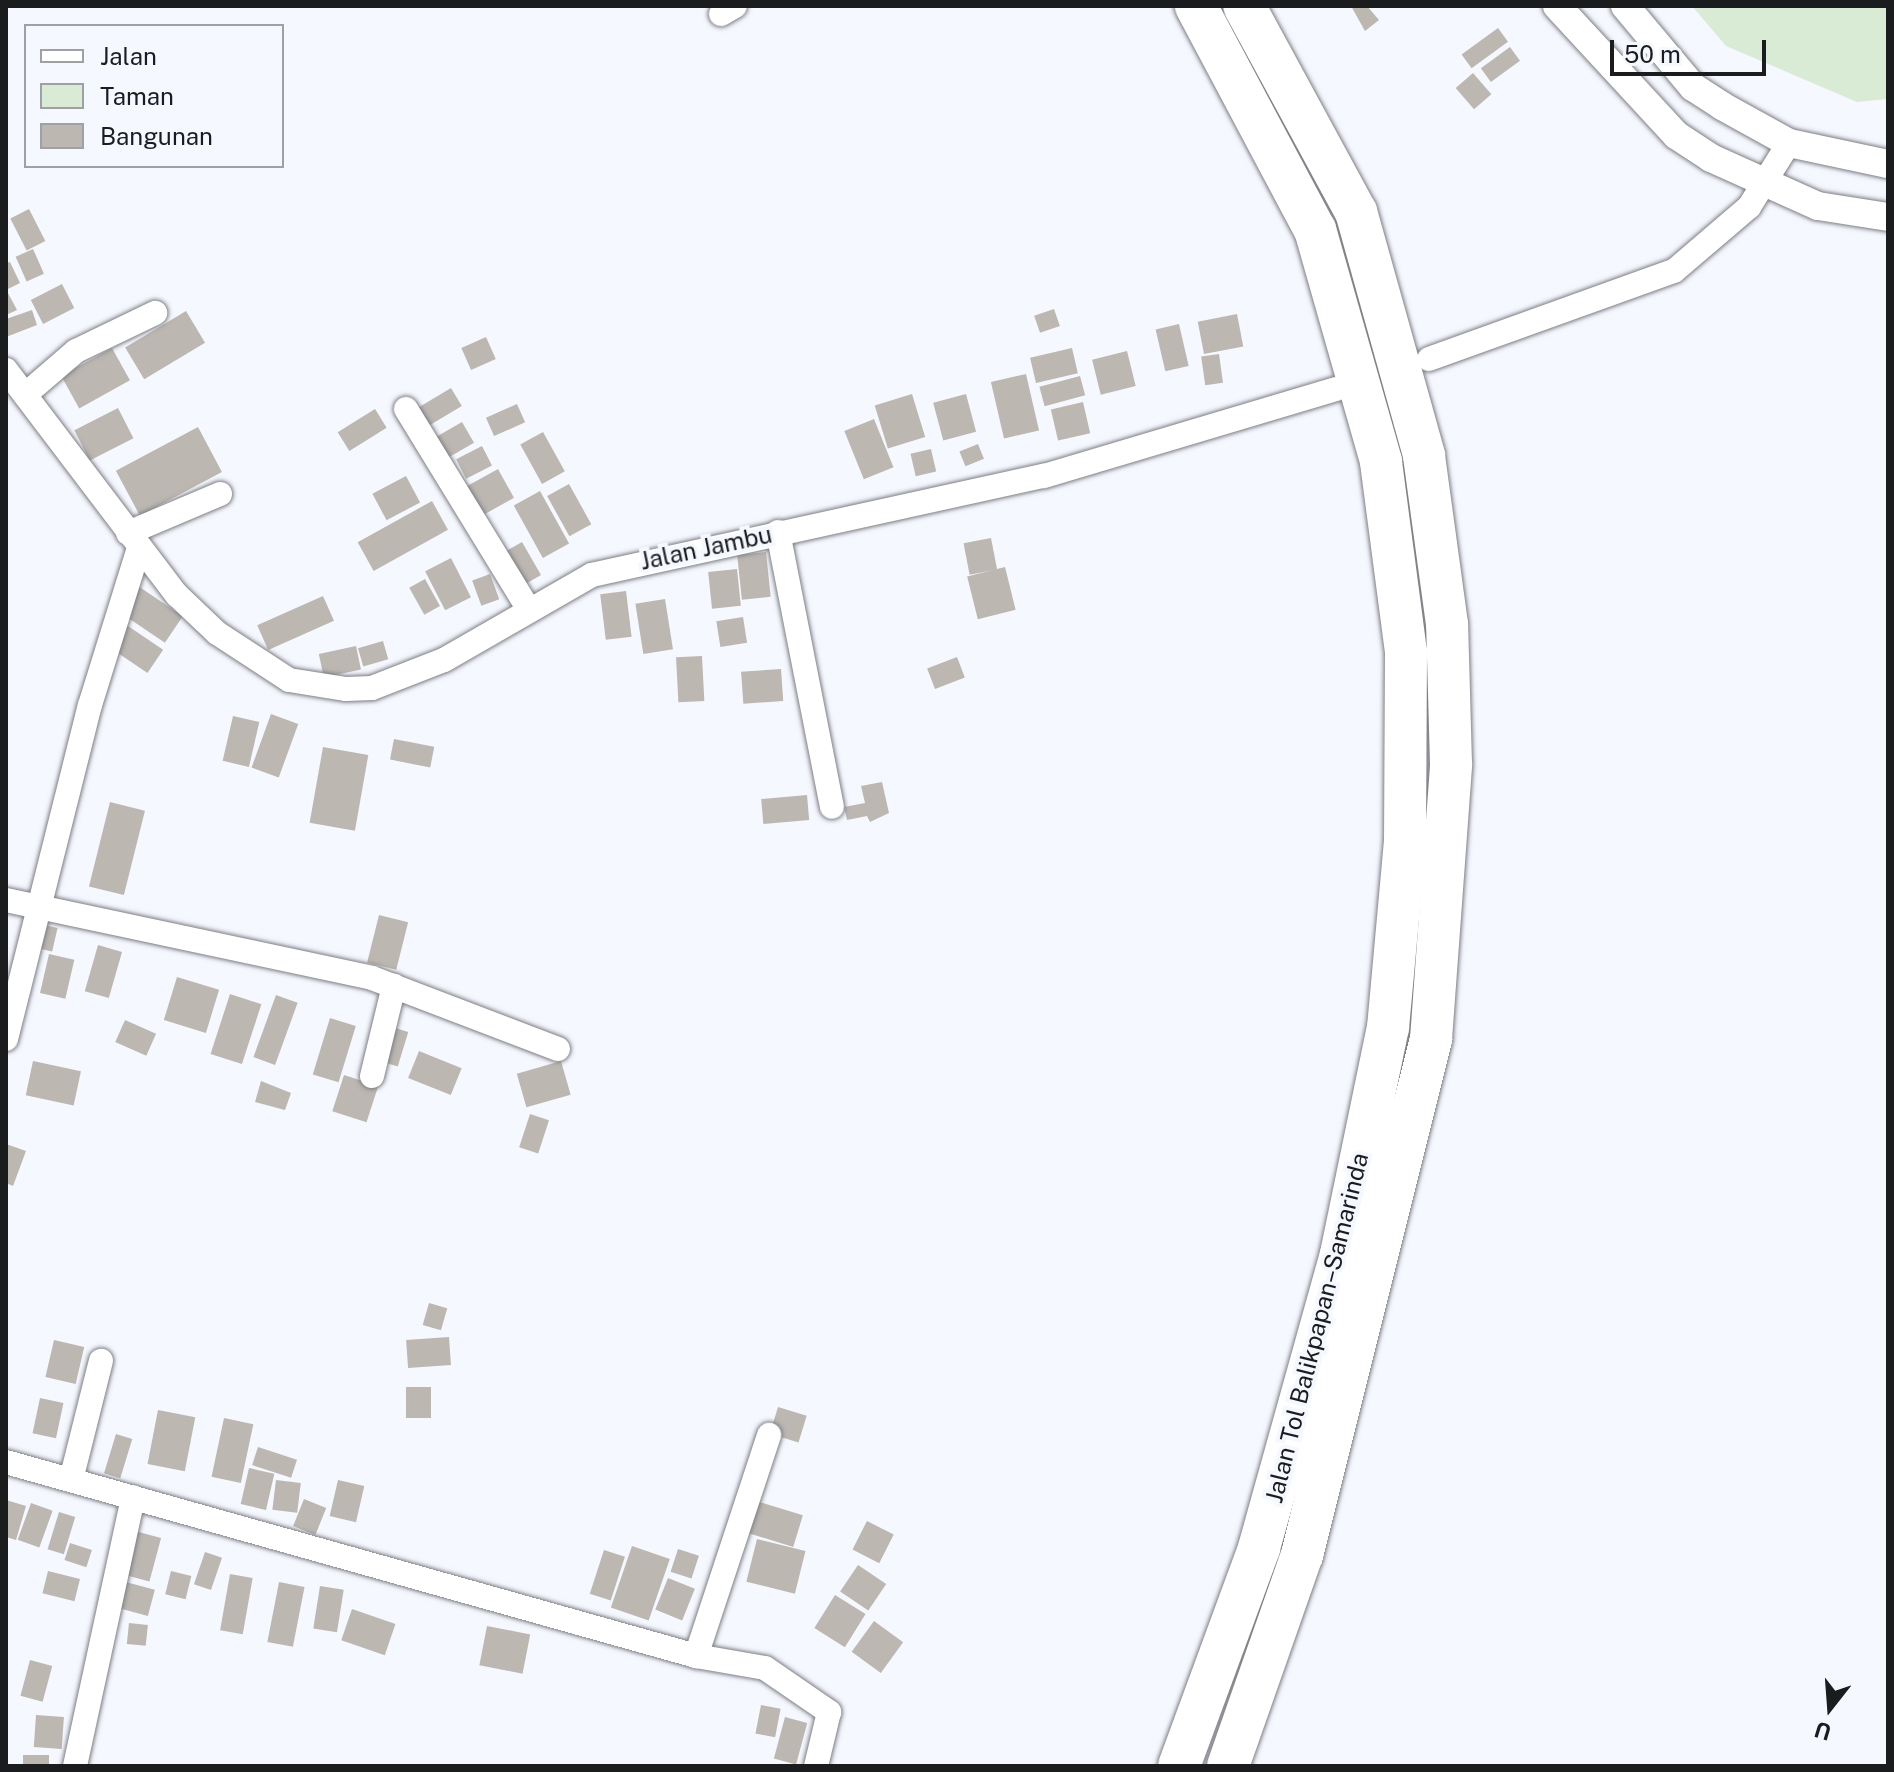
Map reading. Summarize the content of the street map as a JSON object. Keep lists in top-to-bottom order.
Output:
{
  "streets": {
    "highway": ["Jalan Tol Balikpapan–Samarinda"],
    "street": ["Jalan Jambu"]
  },
  "legend": ["Jalan", "Taman", "Bangunan"],
  "scale_bar": "50 m",
  "north": "bottom"
}
